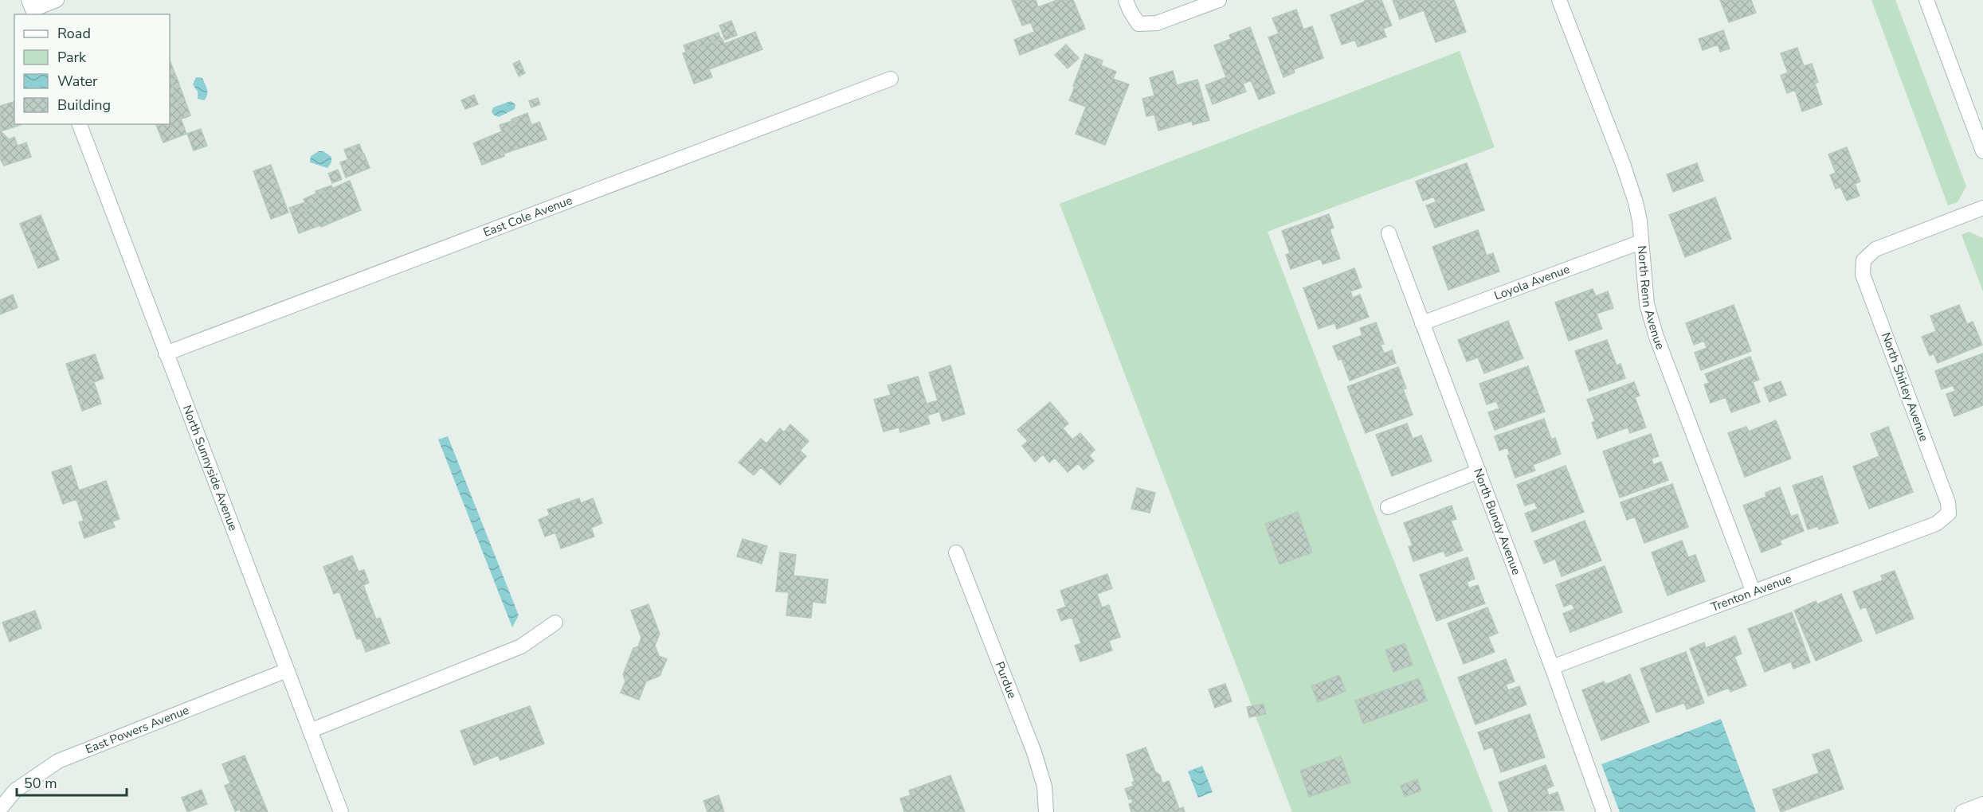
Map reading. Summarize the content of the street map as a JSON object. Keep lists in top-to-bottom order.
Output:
{
  "streets": {
    "street": [
      "East Cole Avenue",
      "Loyola Avenue",
      "North Renn Avenue",
      "North Shirley Avenue",
      "North Sunnyside Avenue",
      "North Bundy Avenue",
      "Trenton Avenue",
      "Purdue",
      "East Powers Avenue"
    ]
  },
  "crossings": [
    ["East Cole Avenue", "North Sunnyside Avenue"],
    ["Loyola Avenue", "North Renn Avenue"],
    ["Loyola Avenue", "North Bundy Avenue"],
    ["North Renn Avenue", "Trenton Avenue"],
    ["North Shirley Avenue", "Trenton Avenue"],
    ["North Sunnyside Avenue", "East Powers Avenue"],
    ["North Bundy Avenue", "Trenton Avenue"]
  ],
  "legend": [
    "Road",
    "Park",
    "Water",
    "Building"
  ],
  "scale_bar": "50 m"
}
